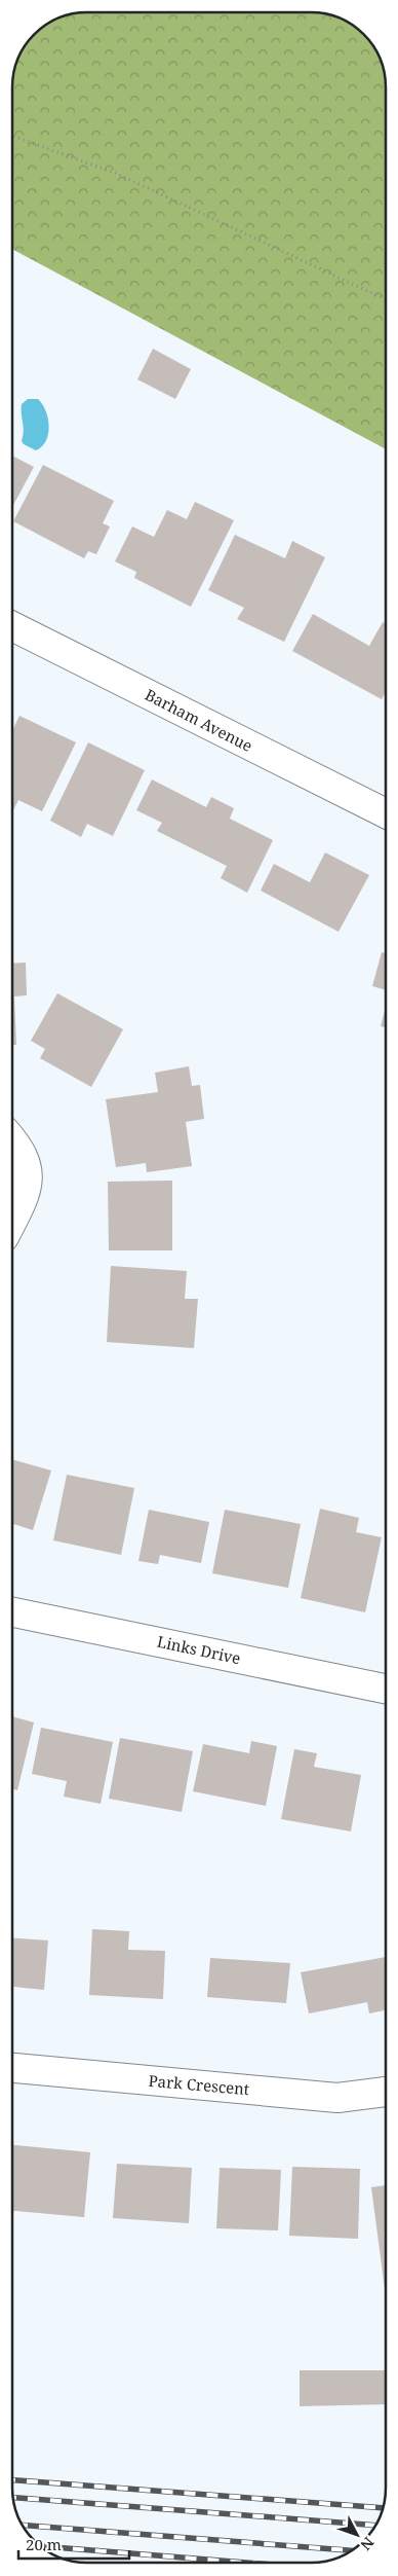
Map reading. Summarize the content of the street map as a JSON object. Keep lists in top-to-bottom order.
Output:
{
  "streets": {
    "street": ["Barham Avenue", "Links Drive", "Park Crescent"]
  },
  "scale_bar": "20 m",
  "north": "bottom right"
}
